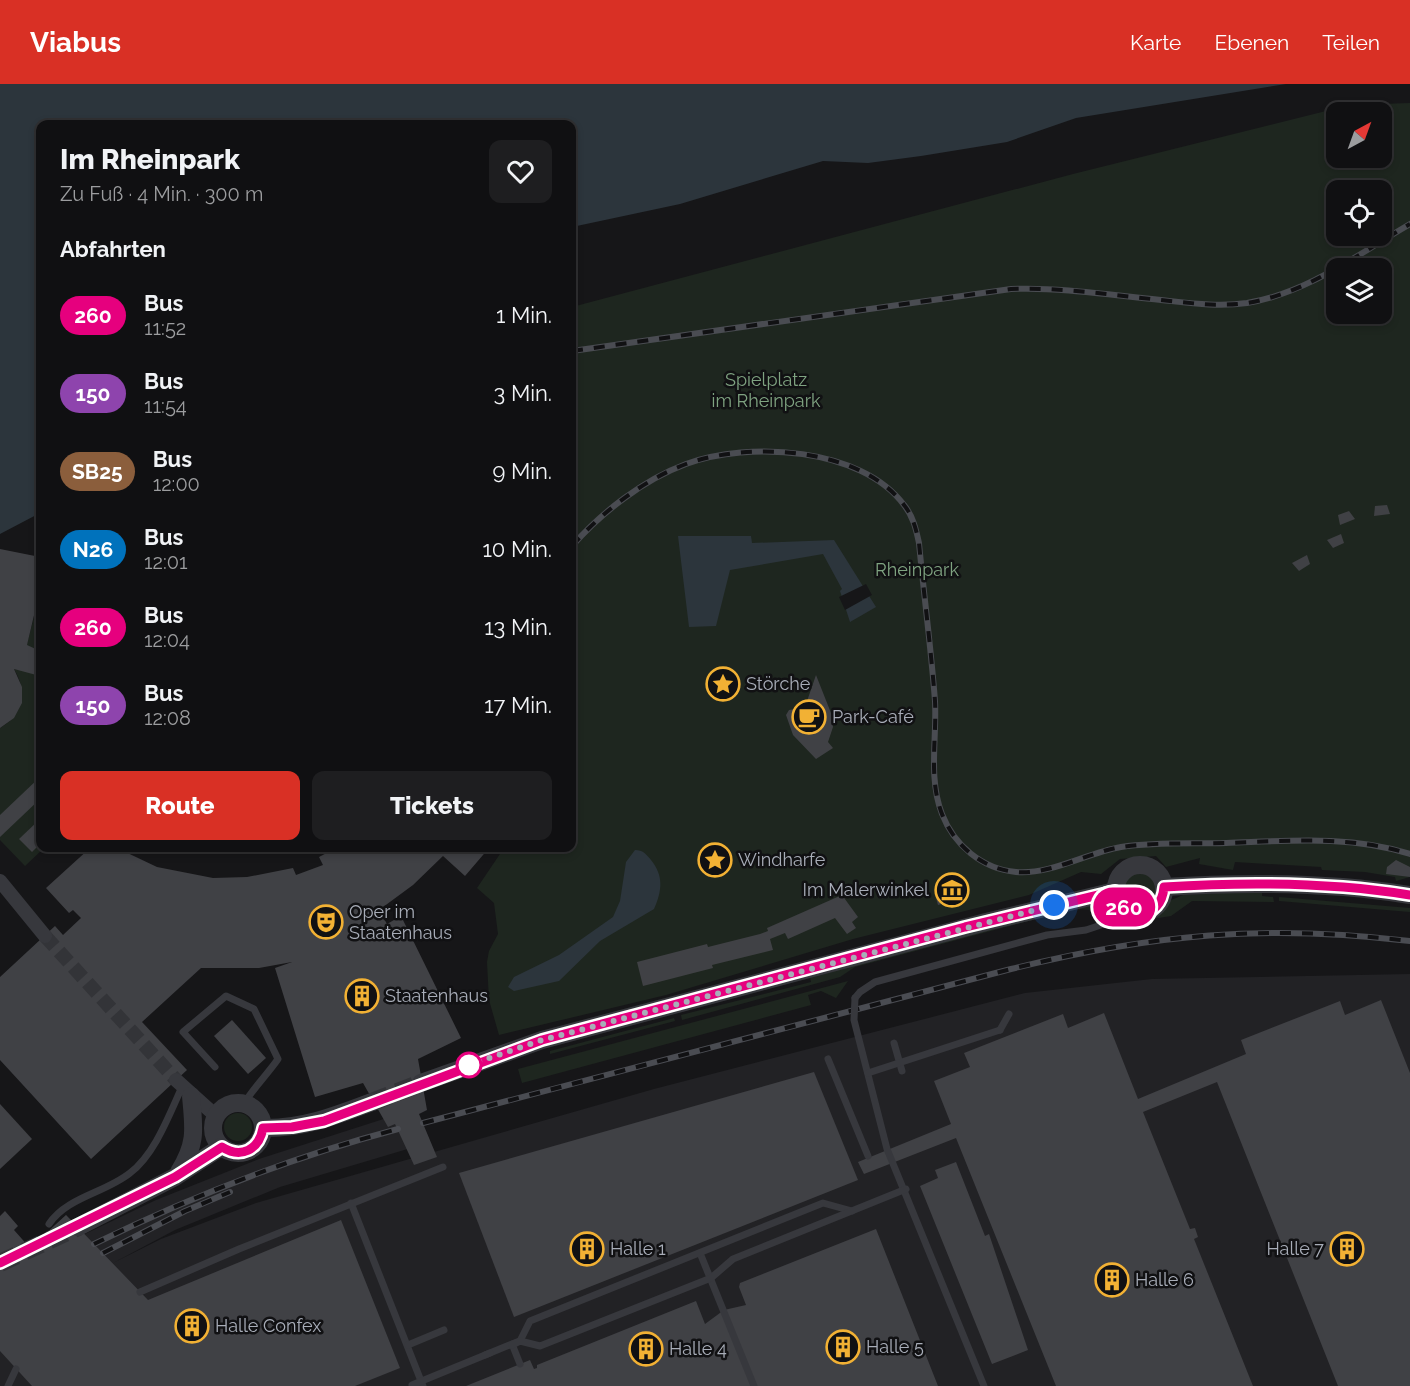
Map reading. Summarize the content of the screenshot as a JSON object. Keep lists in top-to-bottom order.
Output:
{
  "parks": ["Spielplatz im Rheinpark", "Rheinpark"],
  "places": {
    "place": ["Störche", "Windharfe"],
    "cafe": ["Park-Café"],
    "museum": ["Im Malerwinkel"],
    "theatre": ["Oper im Staatenhaus"],
    "building": [
      "Staatenhaus",
      "Halle 1",
      "Halle 7",
      "Halle 6",
      "Halle Confex",
      "Halle 5",
      "Halle 4"
    ]
  },
  "lines": ["bus line 260"],
  "north": "top right",
  "page": {
    "header": "Viabus",
    "nav": ["Karte", "Ebenen", "Teilen"],
    "on_map": "260",
    "heading": [
      ["Im Rheinpark", "Zu Fuß · 4 Min. · 300 m"],
      "Abfahrten"
    ],
    "list": [
      {
        "mark": "260",
        "name": "Bus",
        "note": "11:52",
        "value": "1 Min."
      },
      {
        "mark": "150",
        "name": "Bus",
        "note": "11:54",
        "value": "3 Min."
      },
      {
        "mark": "SB25",
        "name": "Bus",
        "note": "12:00",
        "value": "9 Min."
      },
      {
        "mark": "N26",
        "name": "Bus",
        "note": "12:01",
        "value": "10 Min."
      },
      {
        "mark": "260",
        "name": "Bus",
        "note": "12:04",
        "value": "13 Min."
      },
      {
        "mark": "150",
        "name": "Bus",
        "note": "12:08",
        "value": "17 Min."
      }
    ],
    "buttons": ["Route", "Tickets"]
  }
}
